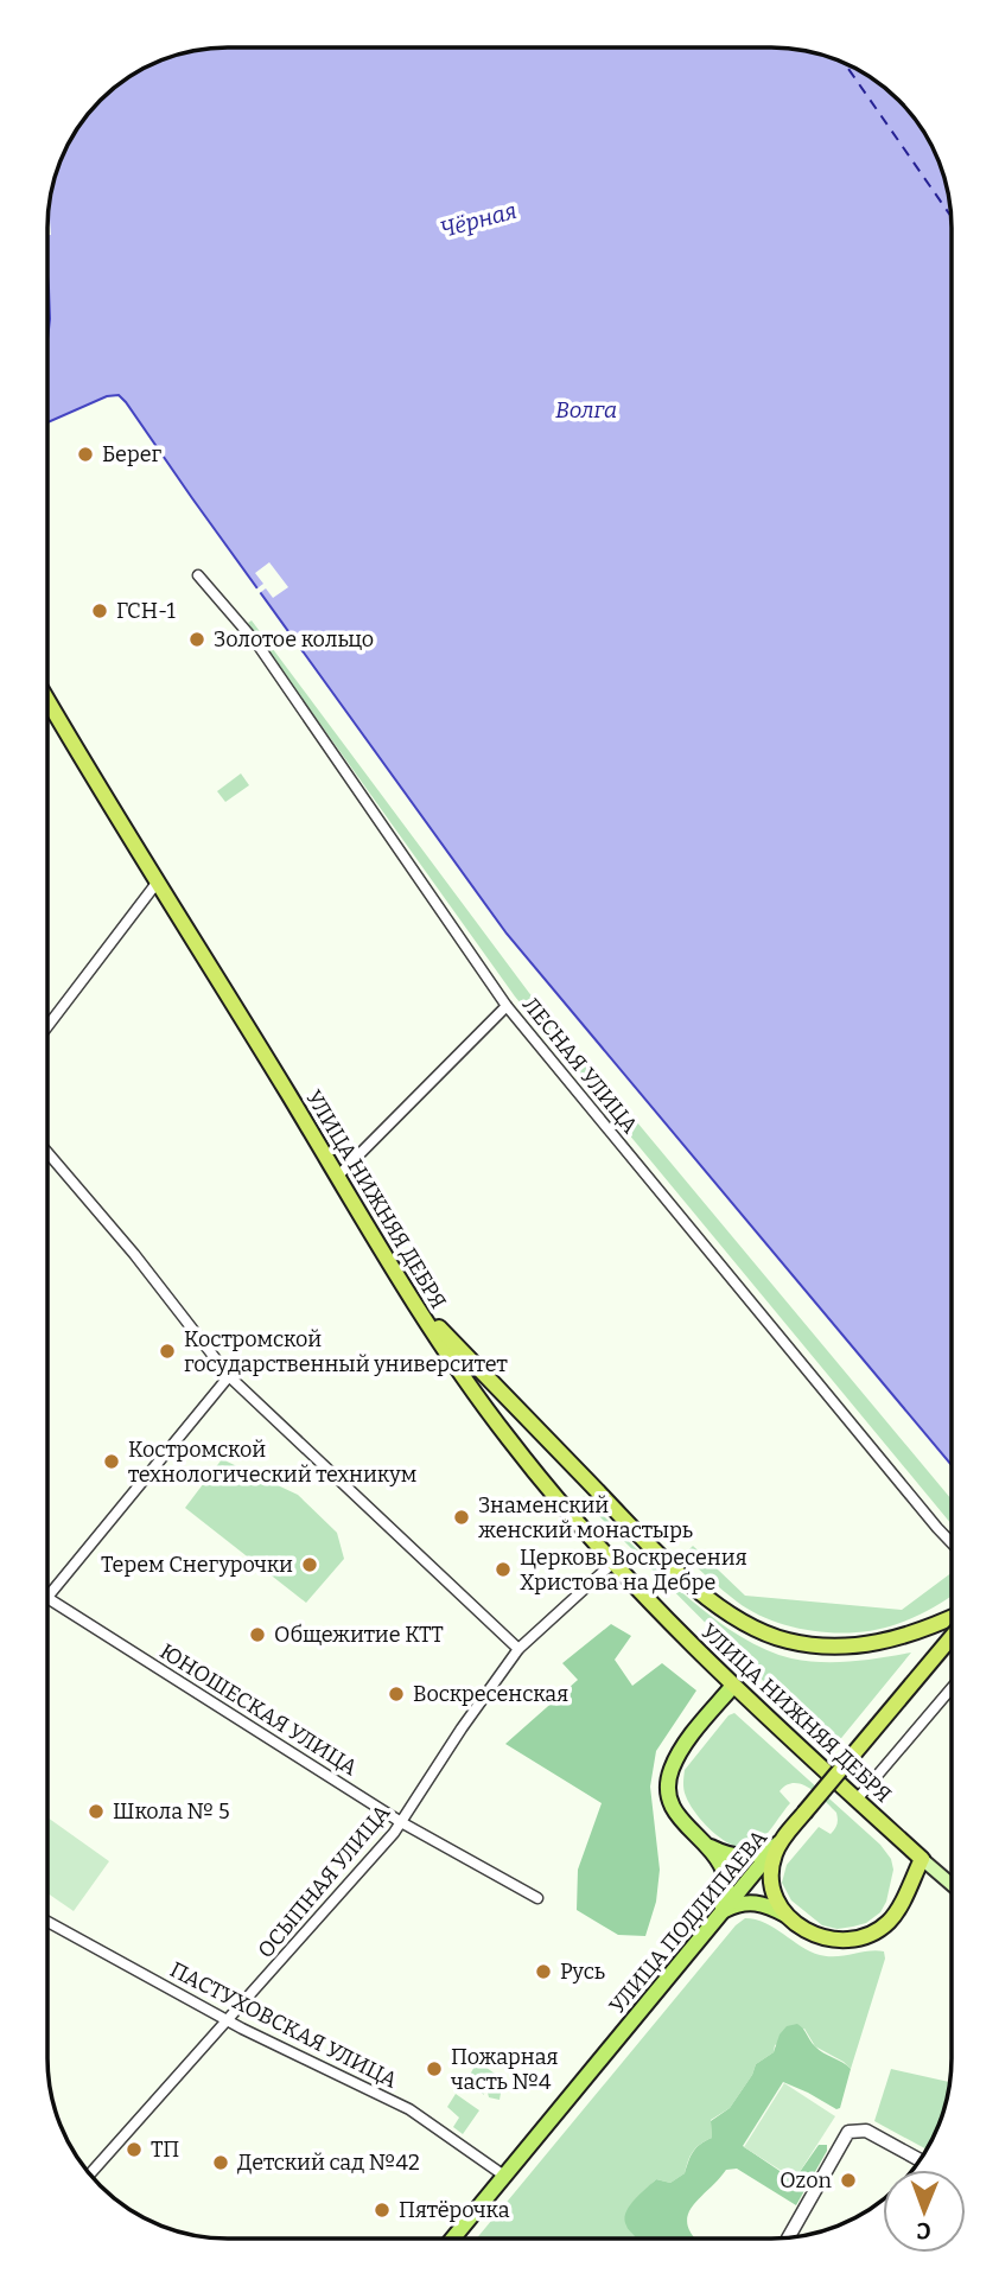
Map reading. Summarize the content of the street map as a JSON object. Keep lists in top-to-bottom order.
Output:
{
  "streets": {
    "highway": ["УЛИЦА НИЖНЯЯ ДЕБРЯ", "УЛИЦА ПОДЛИПАЕВА"],
    "street": [
      "ЛЕСНАЯ УЛИЦА",
      "ЮНОШЕСКАЯ УЛИЦА",
      "ОСЫПНАЯ УЛИЦА",
      "ПАСТУХОВСКАЯ УЛИЦА"
    ]
  },
  "crossings": [
    ["УЛИЦА НИЖНЯЯ ДЕБРЯ", "ОСЫПНАЯ УЛИЦА"],
    ["ЮНОШЕСКАЯ УЛИЦА", "ОСЫПНАЯ УЛИЦА"],
    ["ОСЫПНАЯ УЛИЦА", "ПАСТУХОВСКАЯ УЛИЦА"],
    ["УЛИЦА ПОДЛИПАЕВА", "ПАСТУХОВСКАЯ УЛИЦА"]
  ],
  "water": ["Чёрная", "Волга"],
  "places": [
    "Берег",
    "ГСН-1",
    "Золотое кольцо",
    "Костромской государственный университет",
    "Костромской технологический техникум",
    "Знаменский женский монастырь",
    "Терем Cнегурочки",
    "Церковь Воскресения Христова на Дебре",
    "Общежитие КТТ",
    "Воскресенская",
    "Школа № 5",
    "Русь",
    "Пожарная часть №4",
    "ТП",
    "Детский сад №42",
    "Ozon",
    "Пятёрочка"
  ],
  "north": "bottom"
}
